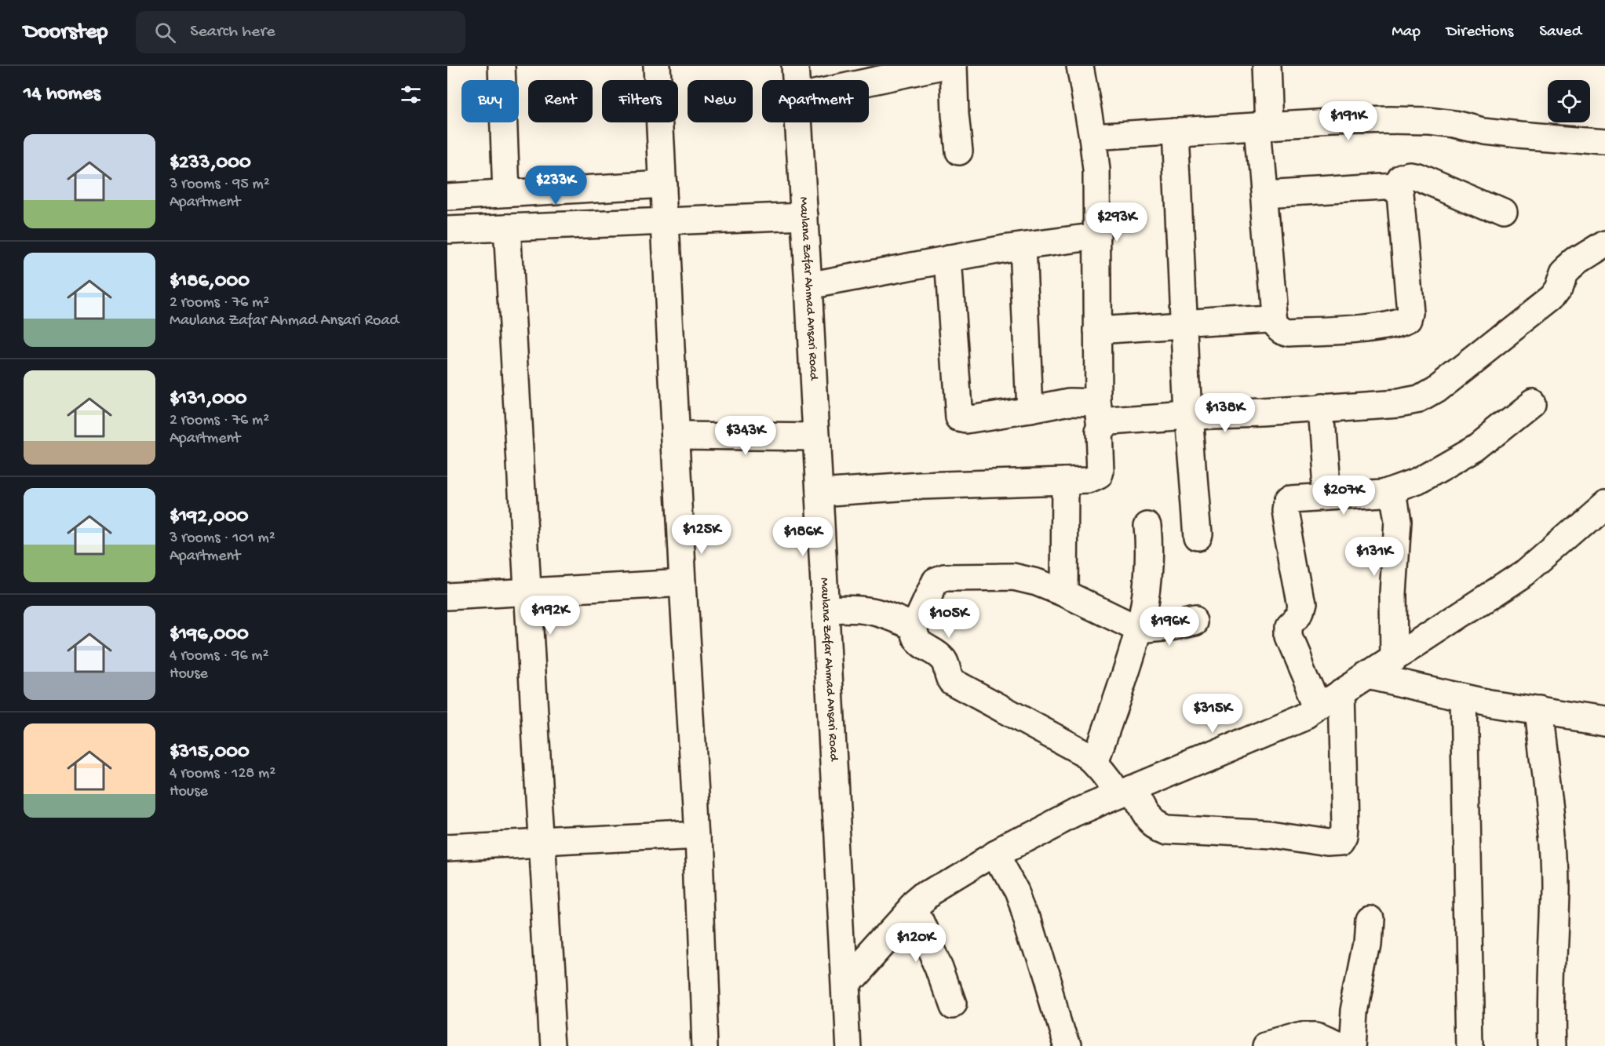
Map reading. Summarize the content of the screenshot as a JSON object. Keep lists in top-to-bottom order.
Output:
{
  "streets": {
    "street": ["Maulana Zafar Ahmad Ansari Road"]
  },
  "page": {
    "header": "Doorstep",
    "search": "Search here",
    "nav": ["Map", "Directions", "Saved"],
    "heading": "14 homes",
    "chip": [
      "Buy",
      "Rent",
      "Filters",
      "New",
      "Apartment"
    ],
    "price": [
      "$191K",
      "$233K",
      "$293K",
      "$138K",
      "$343K",
      "$207K",
      "$125K",
      "$186K",
      "$131K",
      "$192K",
      "$105K",
      "$196K",
      "$315K",
      "$120K"
    ],
    "list": [
      {
        "name": "$233,000",
        "note": "3 rooms · 95 m² · Apartment"
      },
      {
        "name": "$186,000",
        "note": "2 rooms · 76 m² · Maulana Zafar Ahmad Ansari Road"
      },
      {
        "name": "$131,000",
        "note": "2 rooms · 76 m² · Apartment"
      },
      {
        "name": "$192,000",
        "note": "3 rooms · 101 m² · Apartment"
      },
      {
        "name": "$196,000",
        "note": "4 rooms · 96 m² · House"
      },
      {
        "name": "$315,000",
        "note": "4 rooms · 128 m² · House"
      }
    ]
  }
}
